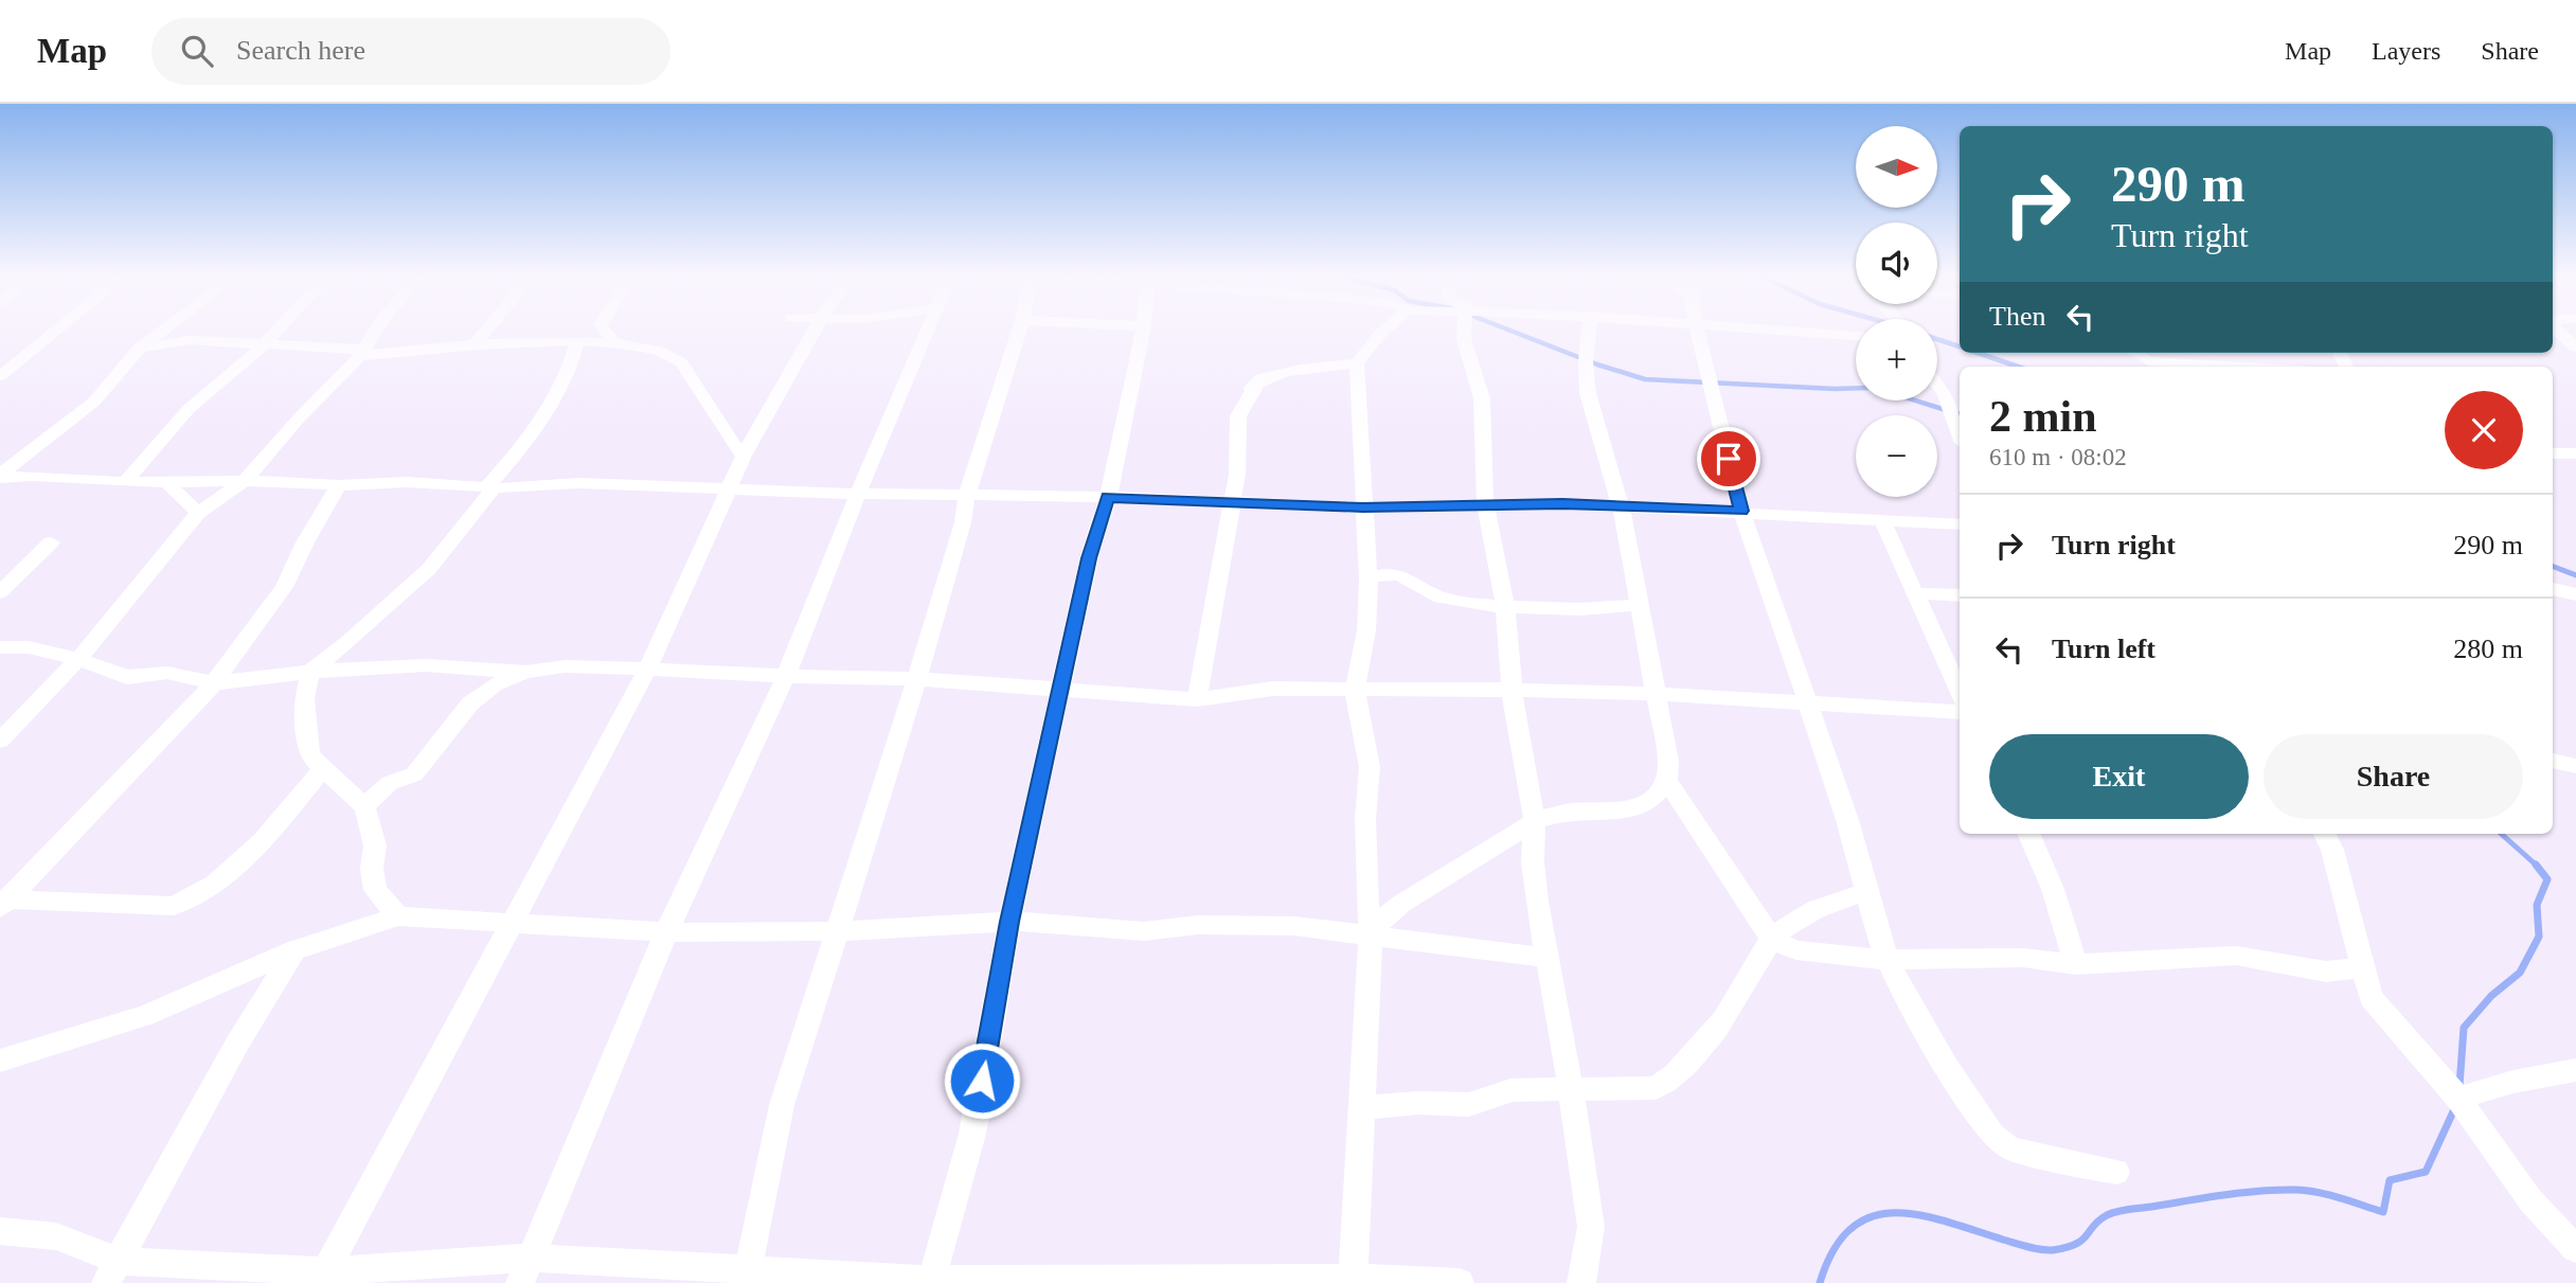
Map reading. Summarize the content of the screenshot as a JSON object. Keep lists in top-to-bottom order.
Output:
{
  "north": "right",
  "page": {
    "header": "Map",
    "search": "Search here",
    "nav": ["Map", "Layers", "Share"],
    "map_buttons": ["+", "−"],
    "turn": ["290 m", "Turn right"],
    "then": "Then",
    "heading": ["2 min", "610 m · 08:02"],
    "list": [
      {
        "name": "Turn right",
        "value": "290 m"
      },
      {
        "name": "Turn left",
        "value": "280 m"
      }
    ],
    "buttons": ["Exit", "Share"]
  }
}
